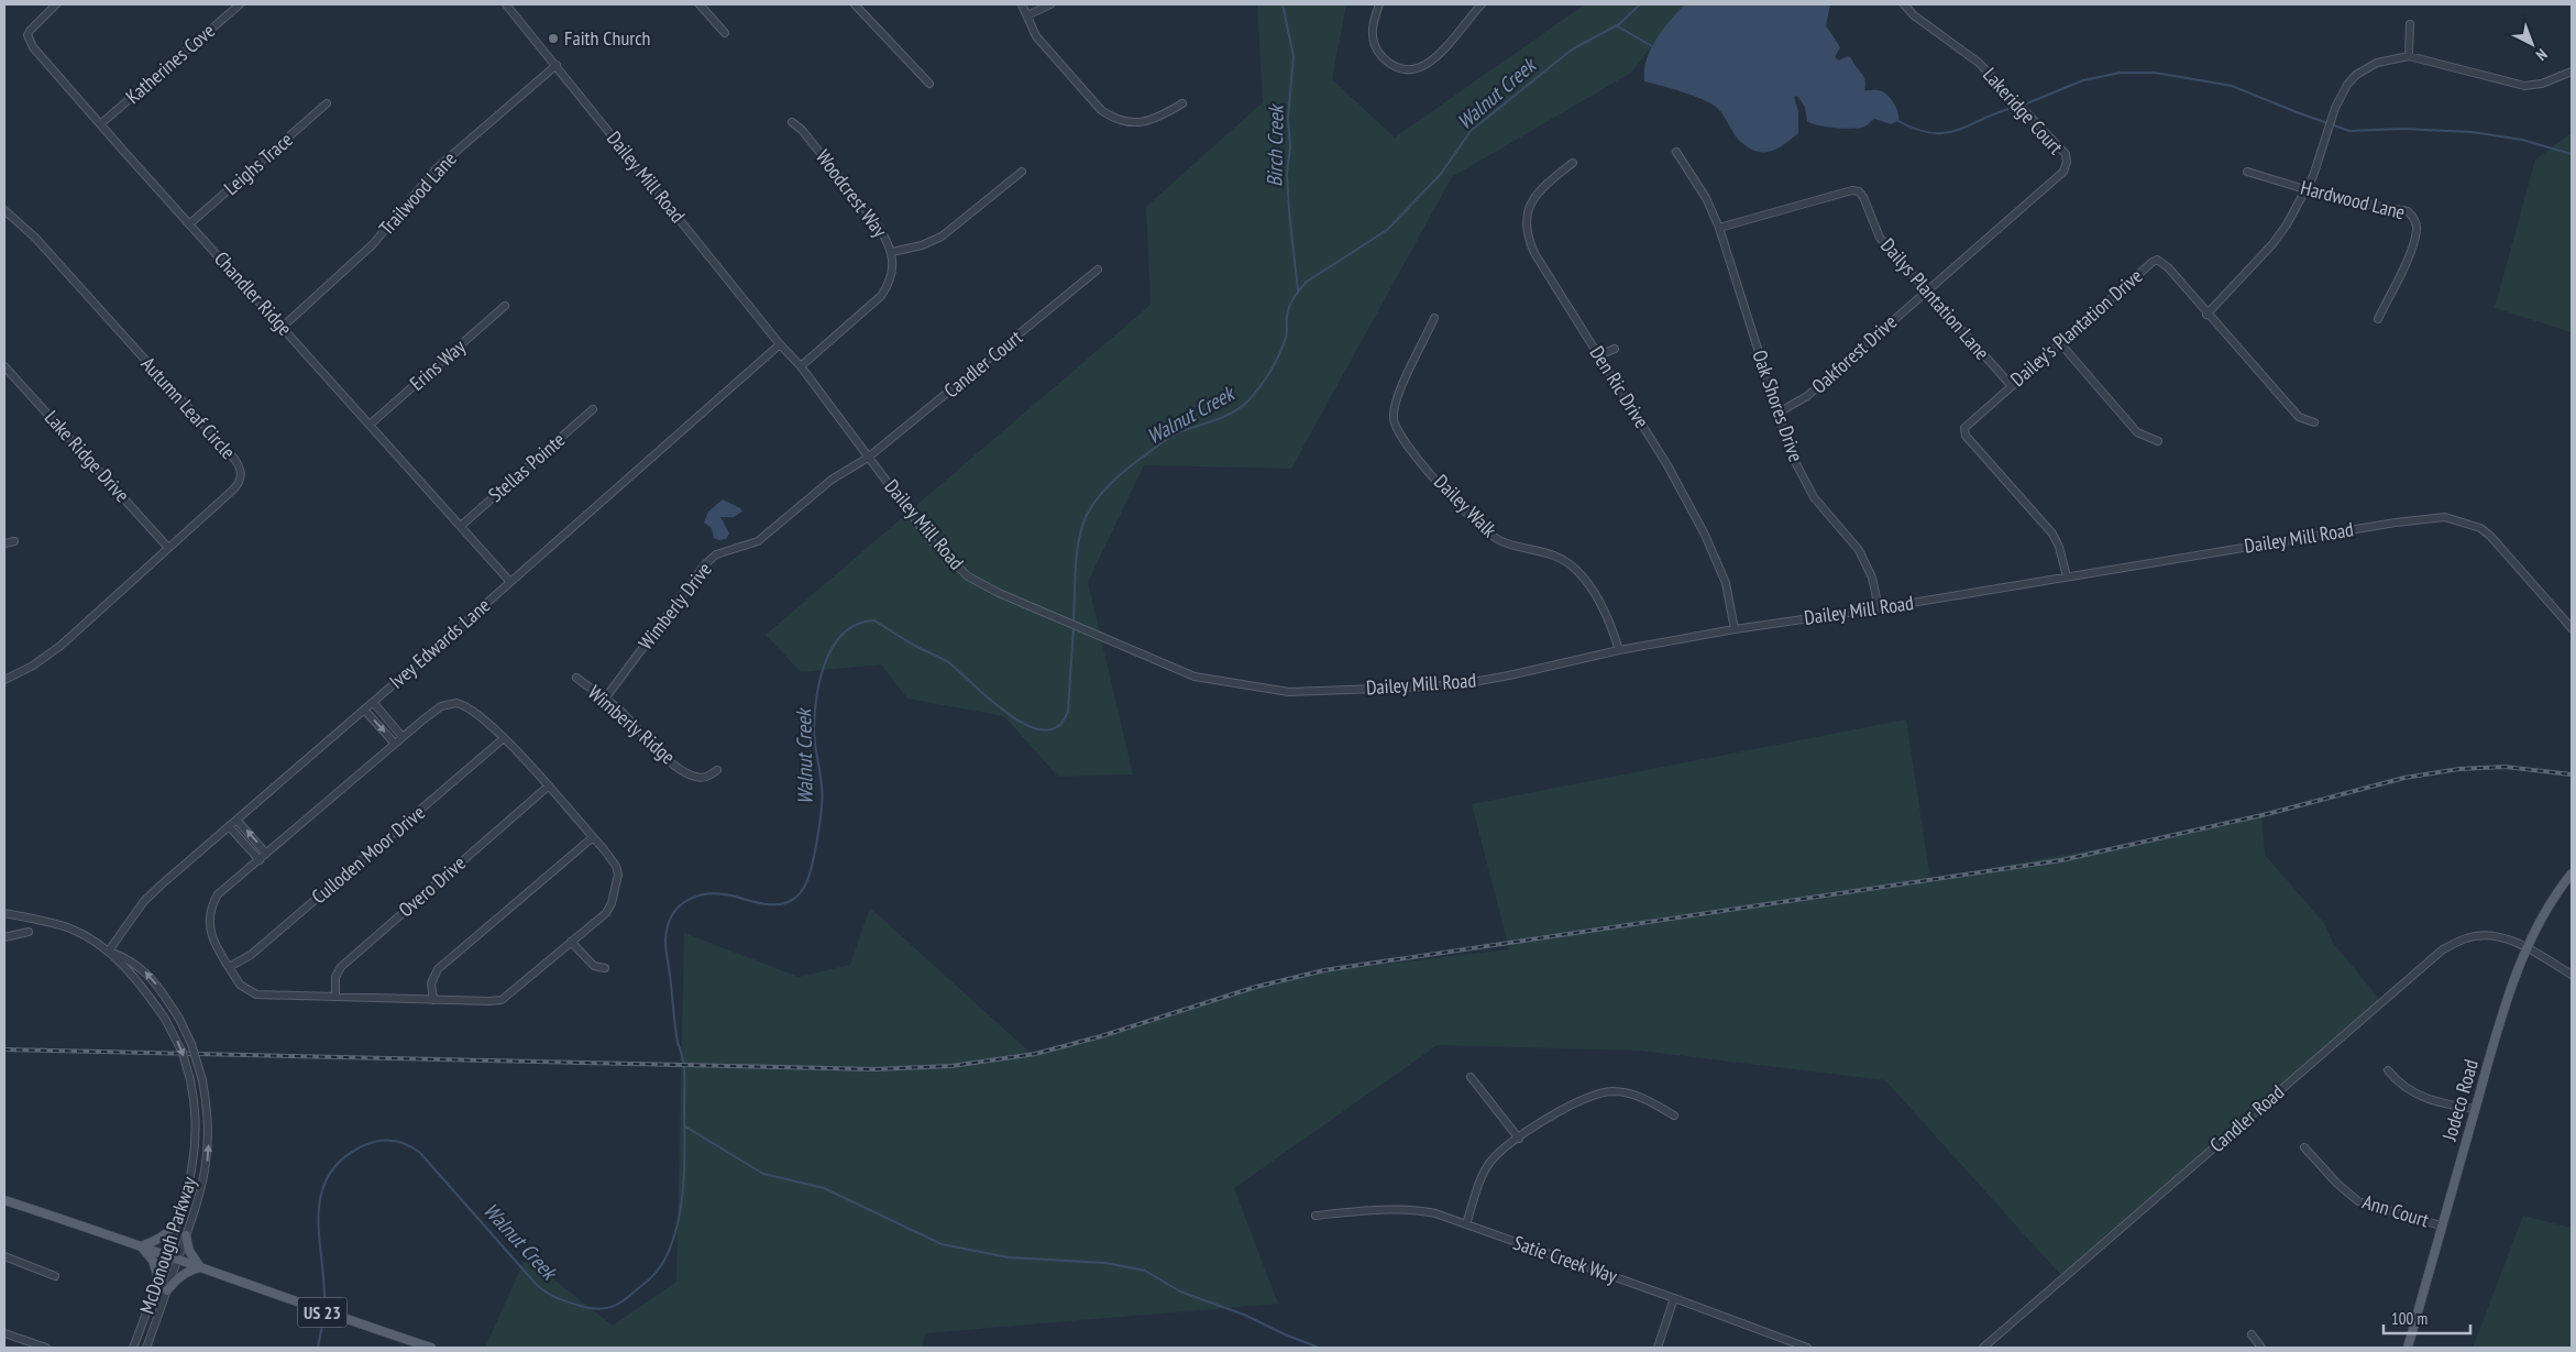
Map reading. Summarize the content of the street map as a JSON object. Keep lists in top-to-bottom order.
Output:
{
  "streets": {
    "main road": ["Jodeco Road", "US 23"],
    "street": [
      "Katherines Cove",
      "Lakeridge Court",
      "Leighs Trace",
      "Dailey Mill Road",
      "Trailwood Lane",
      "Woodcrest Way",
      "Hardwood Lane",
      "Chandler Ridge",
      "Dailys Plantation Lane",
      "Dailey's Plantation Drive",
      "Oakforest Drive",
      "Candler Court",
      "Erins Way",
      "Den Ric Drive",
      "Oak Shores Drive",
      "Autumn Leaf Circle",
      "Lake Ridge Drive",
      "Stellas Pointe",
      "Dailey Walk",
      "Wimberly Drive",
      "Ivey Edwards Lane",
      "Wimberly Ridge",
      "Culloden Moor Drive",
      "Overo Drive",
      "Candler Road",
      "Ann Court",
      "McDonough Parkway",
      "Satie Creek Way"
    ]
  },
  "crossings": [
    ["Katherines Cove", "Chandler Ridge"],
    ["Lakeridge Court", "Dailys Plantation Lane"],
    ["Lakeridge Court", "Oakforest Drive"],
    ["Leighs Trace", "Chandler Ridge"],
    ["Dailey Mill Road", "Trailwood Lane"],
    ["Dailey Mill Road", "Woodcrest Way"],
    ["Dailey Mill Road", "Dailey's Plantation Drive"],
    ["Dailey Mill Road", "Candler Court"],
    ["Dailey Mill Road", "Den Ric Drive"],
    ["Dailey Mill Road", "Oak Shores Drive"],
    ["Dailey Mill Road", "Dailey Walk"],
    ["Dailey Mill Road", "Wimberly Drive"],
    ["Dailey Mill Road", "Ivey Edwards Lane"],
    ["Trailwood Lane", "Chandler Ridge"],
    ["Chandler Ridge", "Erins Way"],
    ["Chandler Ridge", "Stellas Pointe"],
    ["Chandler Ridge", "Ivey Edwards Lane"],
    ["Dailys Plantation Lane", "Dailey's Plantation Drive"],
    ["Dailys Plantation Lane", "Oakforest Drive"],
    ["Dailys Plantation Lane", "Oak Shores Drive"],
    ["Oakforest Drive", "Oak Shores Drive"],
    ["Candler Court", "Wimberly Drive"],
    ["Autumn Leaf Circle", "Lake Ridge Drive"],
    ["Wimberly Drive", "Wimberly Ridge"],
    ["Ivey Edwards Lane", "McDonough Parkway"],
    ["Jodeco Road", "Candler Road"],
    ["Jodeco Road", "Ann Court"],
    ["McDonough Parkway", "US 23"]
  ],
  "water": ["Walnut Creek", "Birch Creek"],
  "places": ["Faith Church"],
  "scale_bar": "100 m",
  "north": "bottom right"
}
